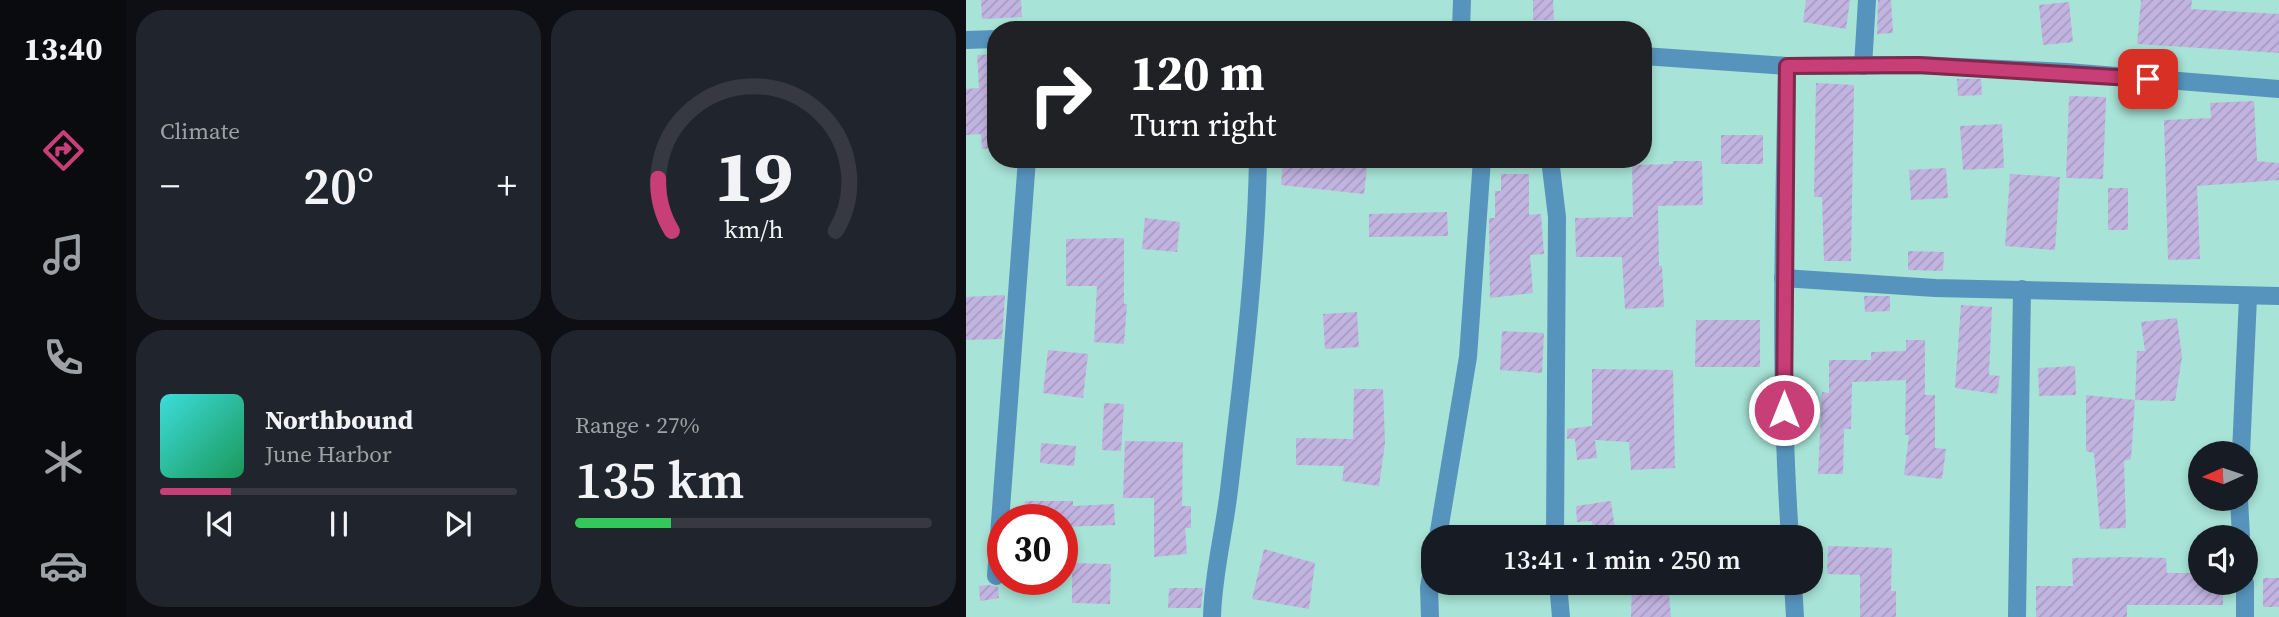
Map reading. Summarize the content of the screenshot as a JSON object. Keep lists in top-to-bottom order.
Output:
{
  "north": "left",
  "page": {
    "tabs": "13:40",
    "tile": [
      "Climate",
      ["Range · 27%", "135 km"]
    ],
    "turn": ["120 m", "Turn right"],
    "heat": ["−", "20°", "+"],
    "song": ["Northbound", "June Harbor"],
    "limit": "30",
    "trip": "13:41 · 1 min · 250 m",
    "gauge": ["19", "km/h"]
  }
}
